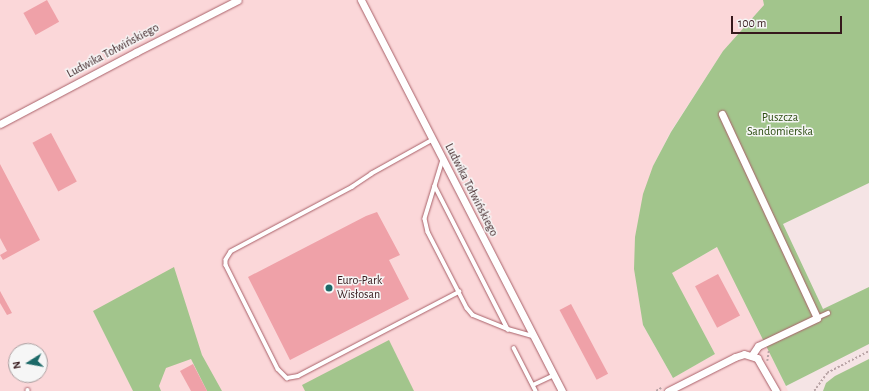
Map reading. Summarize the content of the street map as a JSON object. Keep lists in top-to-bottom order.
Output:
{
  "streets": {
    "street": ["Ludwika Tołwińskiego"]
  },
  "parks": ["Puszcza Sandomierska"],
  "places": ["Euro-Park Wisłosan"],
  "scale_bar": "100 m",
  "north": "left"
}
